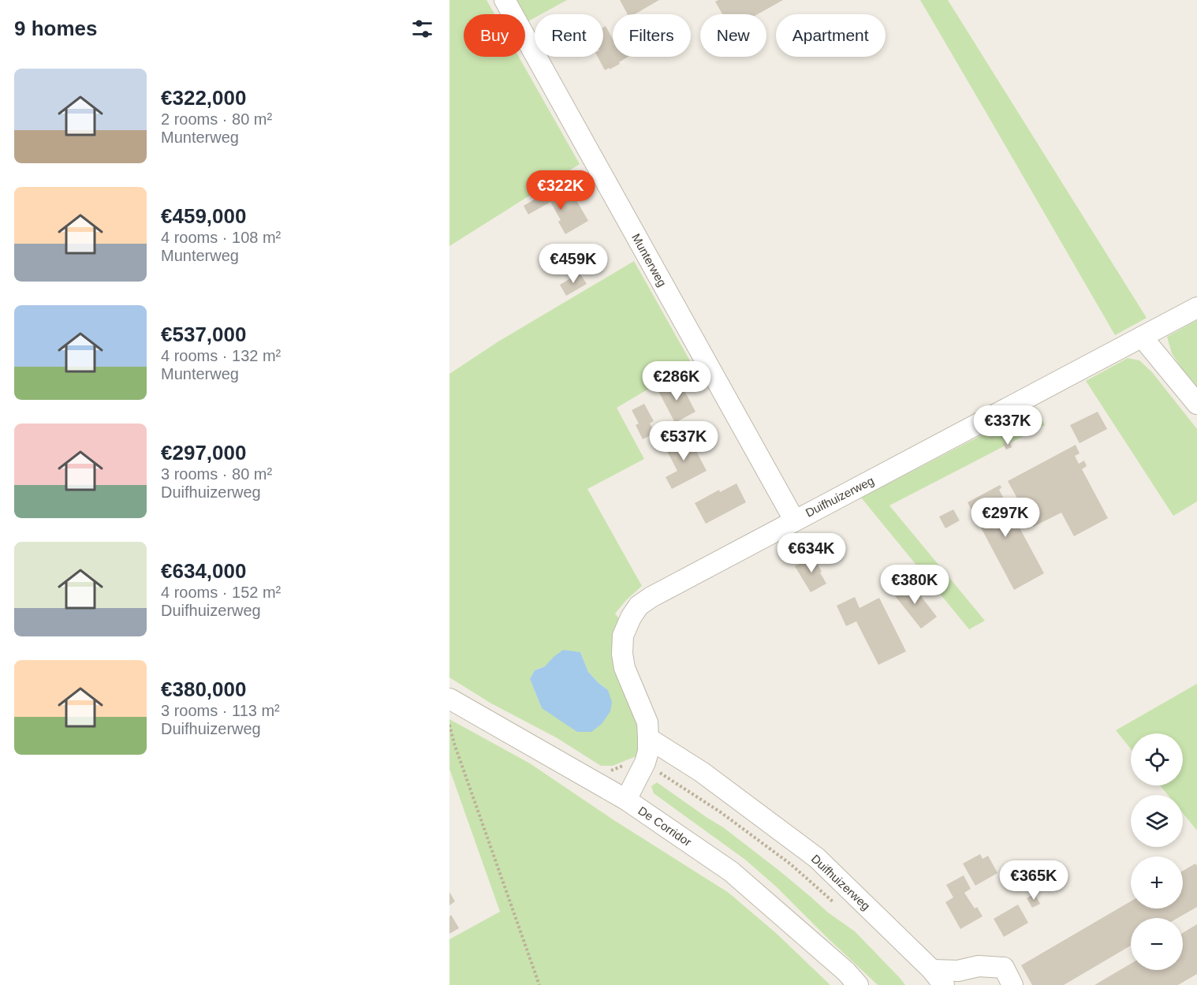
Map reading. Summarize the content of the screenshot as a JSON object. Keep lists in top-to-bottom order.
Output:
{
  "streets": {
    "street": ["Munterweg", "Duifhuizerweg", "De Corridor"]
  },
  "crossings": [
    ["Munterweg", "Duifhuizerweg"],
    ["Duifhuizerweg", "De Corridor"]
  ],
  "page": {
    "heading": "9 homes",
    "chip": [
      "Buy",
      "Rent",
      "Filters",
      "New",
      "Apartment"
    ],
    "list": [
      {
        "name": "€322,000",
        "note": "2 rooms · 80 m² · Munterweg"
      },
      {
        "name": "€459,000",
        "note": "4 rooms · 108 m² · Munterweg"
      },
      {
        "name": "€537,000",
        "note": "4 rooms · 132 m² · Munterweg"
      },
      {
        "name": "€297,000",
        "note": "3 rooms · 80 m² · Duifhuizerweg"
      },
      {
        "name": "€634,000",
        "note": "4 rooms · 152 m² · Duifhuizerweg"
      },
      {
        "name": "€380,000",
        "note": "3 rooms · 113 m² · Duifhuizerweg"
      }
    ],
    "price": [
      "€322K",
      "€459K",
      "€286K",
      "€337K",
      "€537K",
      "€297K",
      "€634K",
      "€380K",
      "€365K"
    ],
    "map_buttons": ["+", "−"]
  }
}
